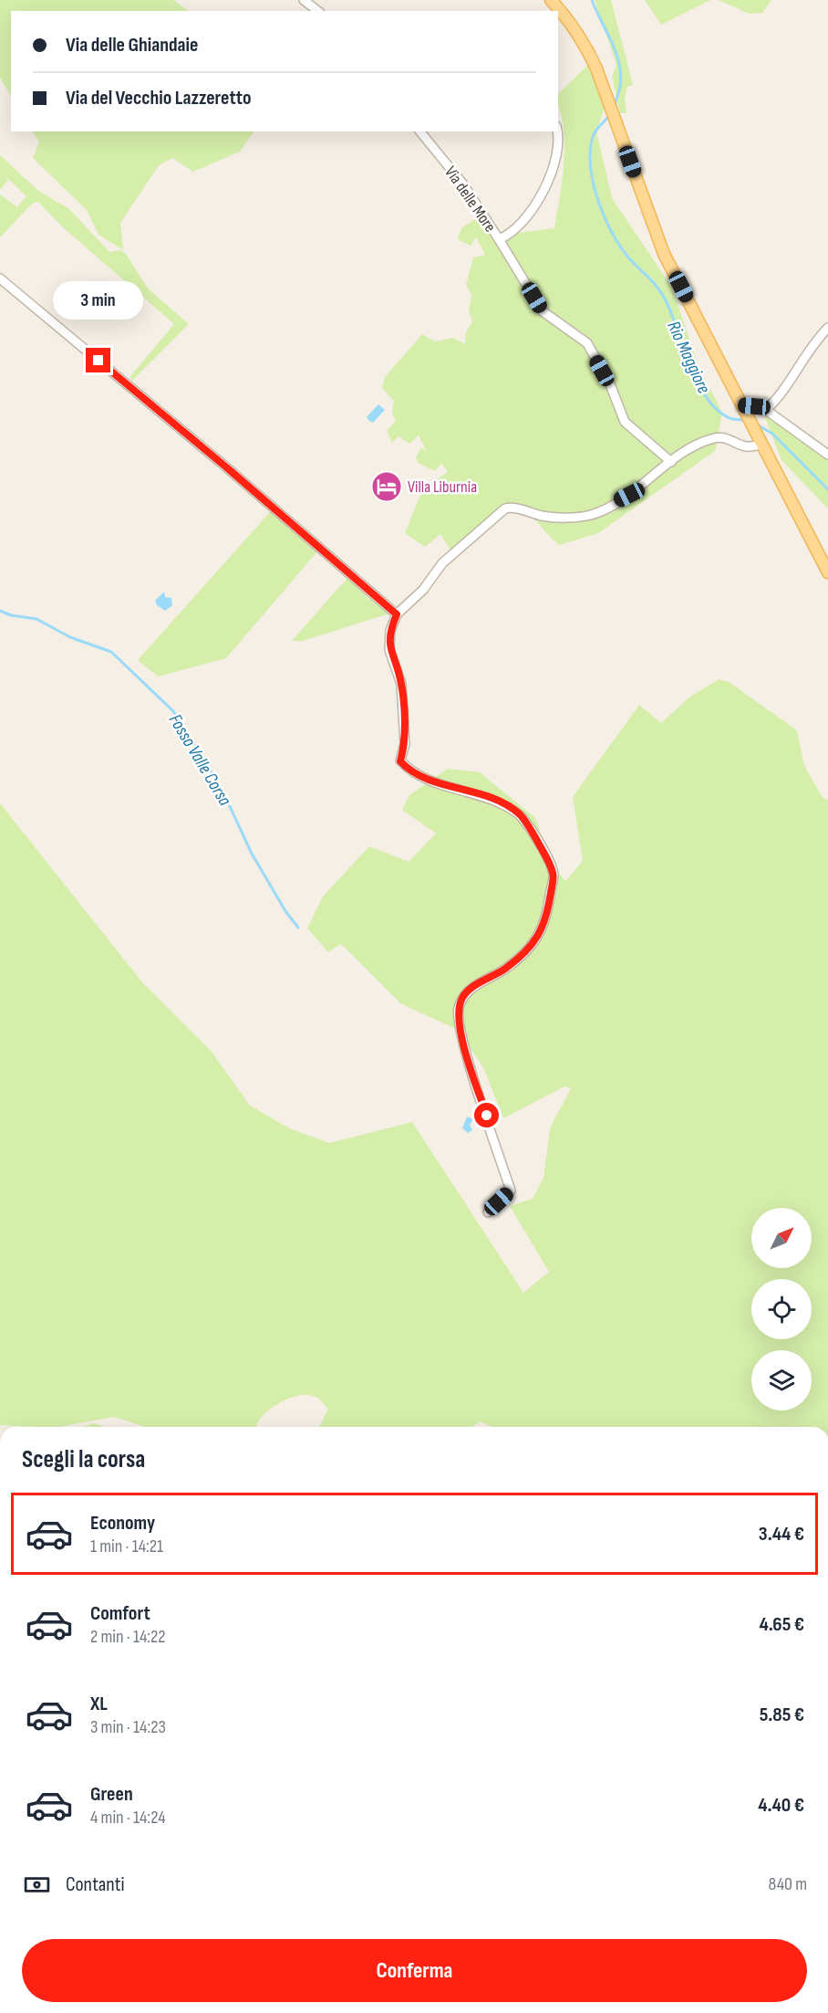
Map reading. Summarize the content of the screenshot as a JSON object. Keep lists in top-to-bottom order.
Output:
{
  "streets": {
    "street": ["Via delle More"]
  },
  "water": ["Rio Maggiore", "Fosso Valle Corsa"],
  "places": {
    "hotel": ["Villa Liburnia"]
  },
  "north": "top right",
  "page": {
    "banner": ["Via delle Ghiandaie", "Via del Vecchio Lazzeretto"],
    "bubble": "3 min",
    "heading": "Scegli la corsa",
    "list": [
      {
        "name": "Economy",
        "note": "1 min · 14:21",
        "value": "3.44 €"
      },
      {
        "name": "Comfort",
        "note": "2 min · 14:22",
        "value": "4.65 €"
      },
      {
        "name": "XL",
        "note": "3 min · 14:23",
        "value": "5.85 €"
      },
      {
        "name": "Green",
        "note": "4 min · 14:24",
        "value": "4.40 €"
      }
    ],
    "pay": ["Contanti", "840 m"],
    "buttons": "Conferma"
  }
}
